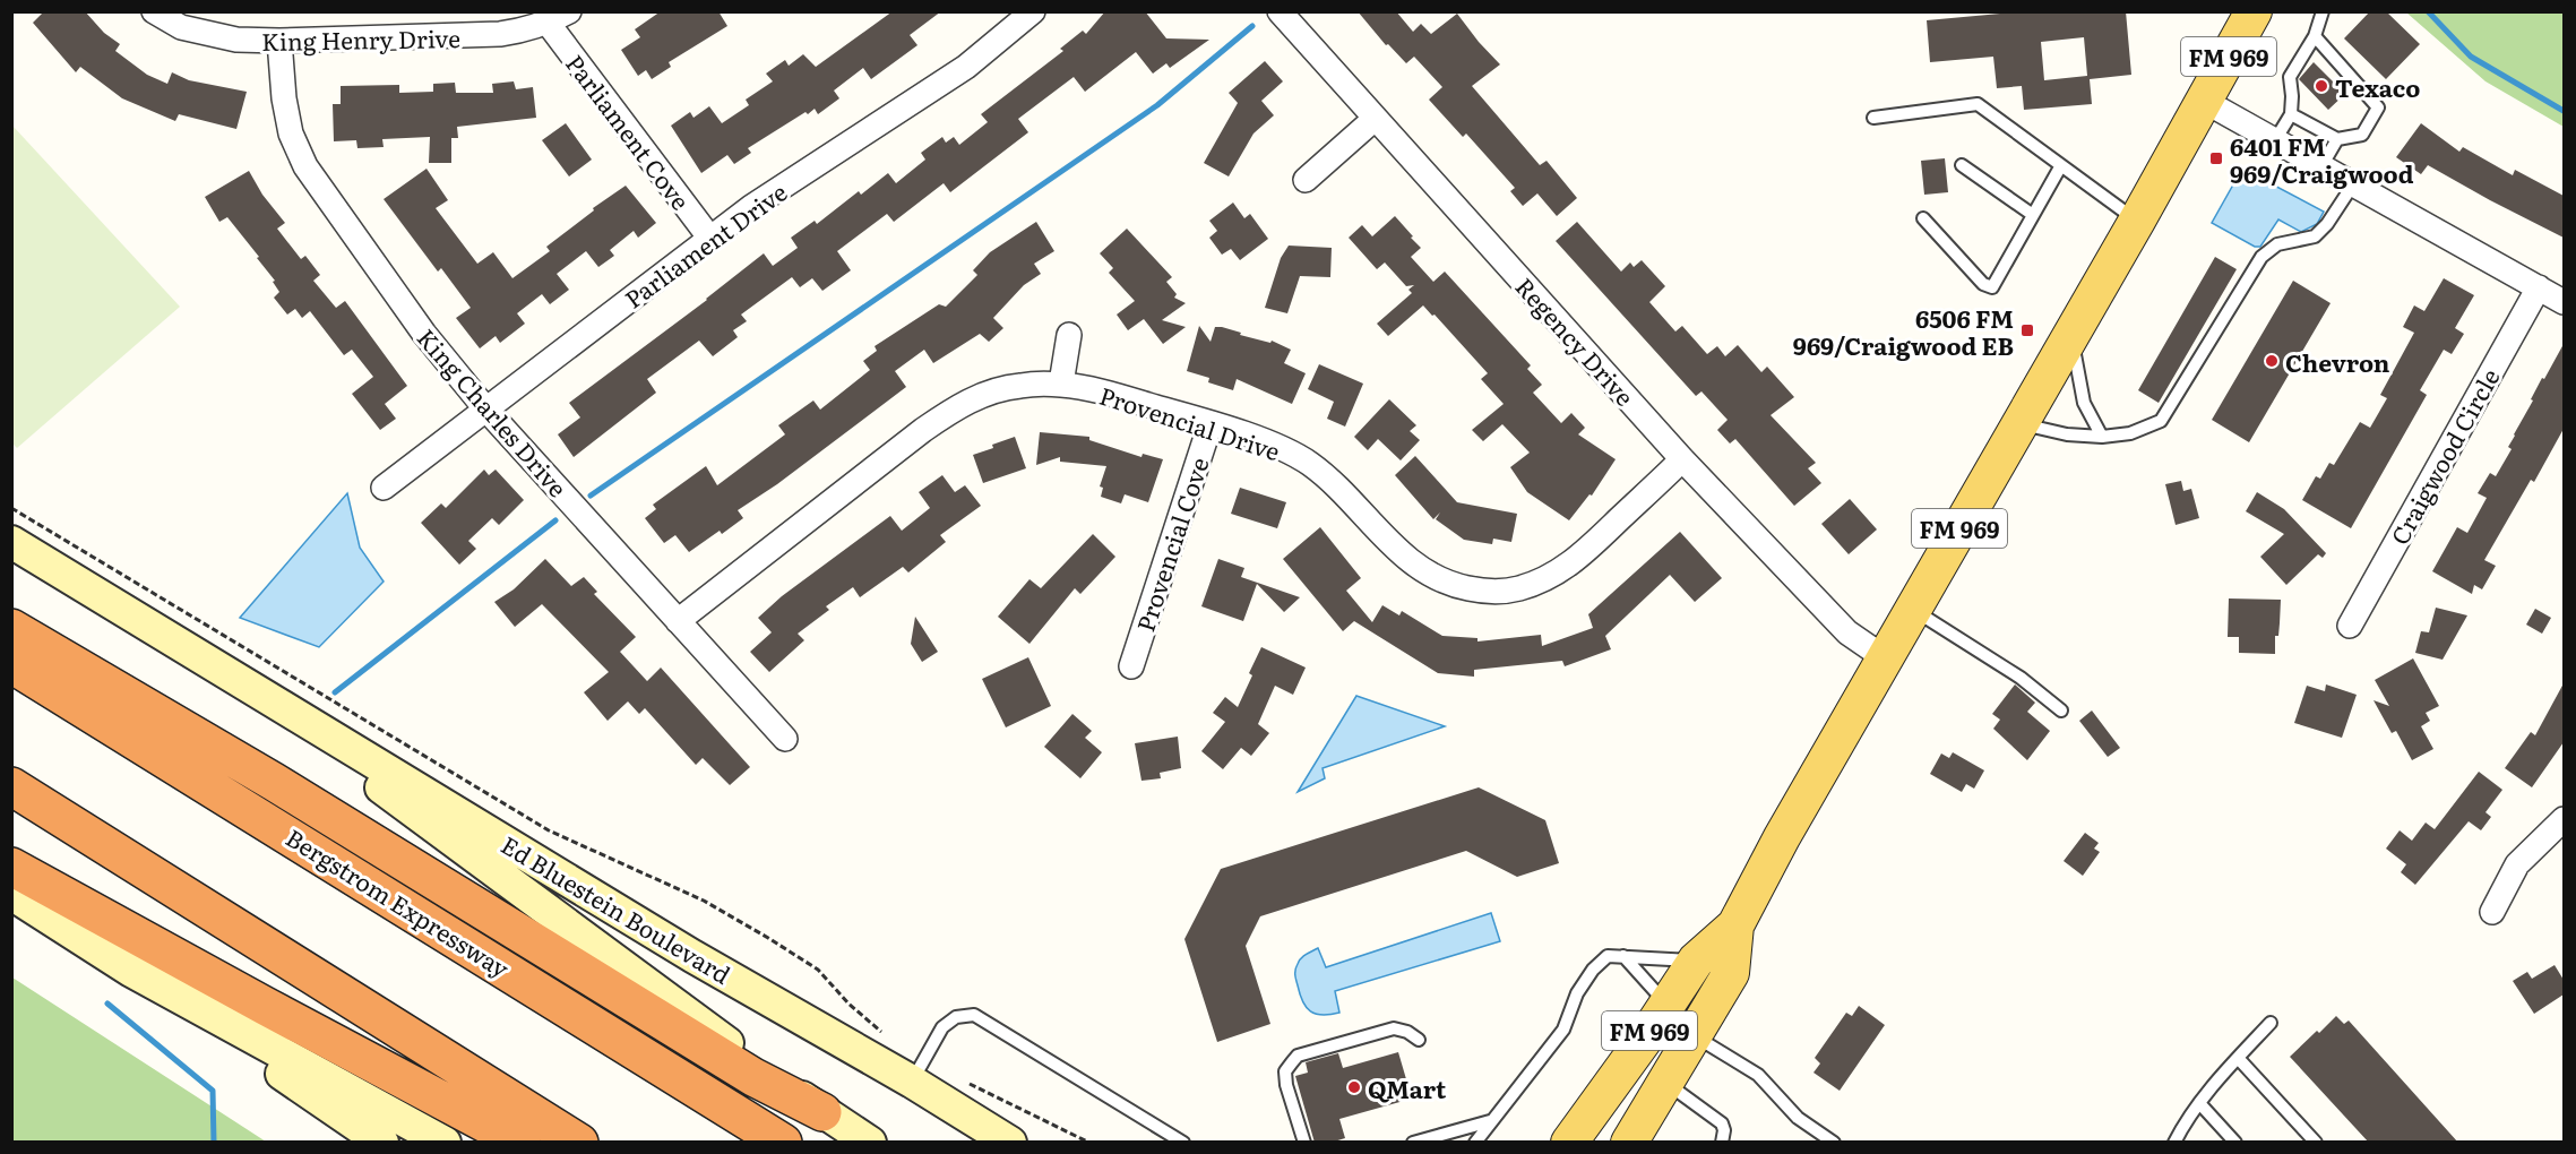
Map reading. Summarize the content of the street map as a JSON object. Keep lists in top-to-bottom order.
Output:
{
  "streets": {
    "highway": ["Bergstrom Expressway"],
    "main road": ["FM 969", "Ed Bluestein Boulevard"],
    "street": [
      "King Henry Drive",
      "Parliament Cove",
      "Parliament Drive",
      "Regency Drive",
      "King Charles Drive",
      "Provencial Drive",
      "Craigwood Circle",
      "Provencial Cove"
    ]
  },
  "crossings": [
    ["King Henry Drive", "Parliament Cove"],
    ["King Henry Drive", "King Charles Drive"],
    ["FM 969", "Regency Drive"],
    ["Parliament Cove", "Parliament Drive"],
    ["Parliament Drive", "King Charles Drive"],
    ["Regency Drive", "Provencial Drive"],
    ["King Charles Drive", "Provencial Drive"],
    ["Provencial Drive", "Provencial Cove"]
  ],
  "places": {
    "other": ["Texaco", "Chevron", "QMart"],
    "transit": ["6401 FM 969/Craigwood", "6506 FM 969/Craigwood EB"]
  }
}
